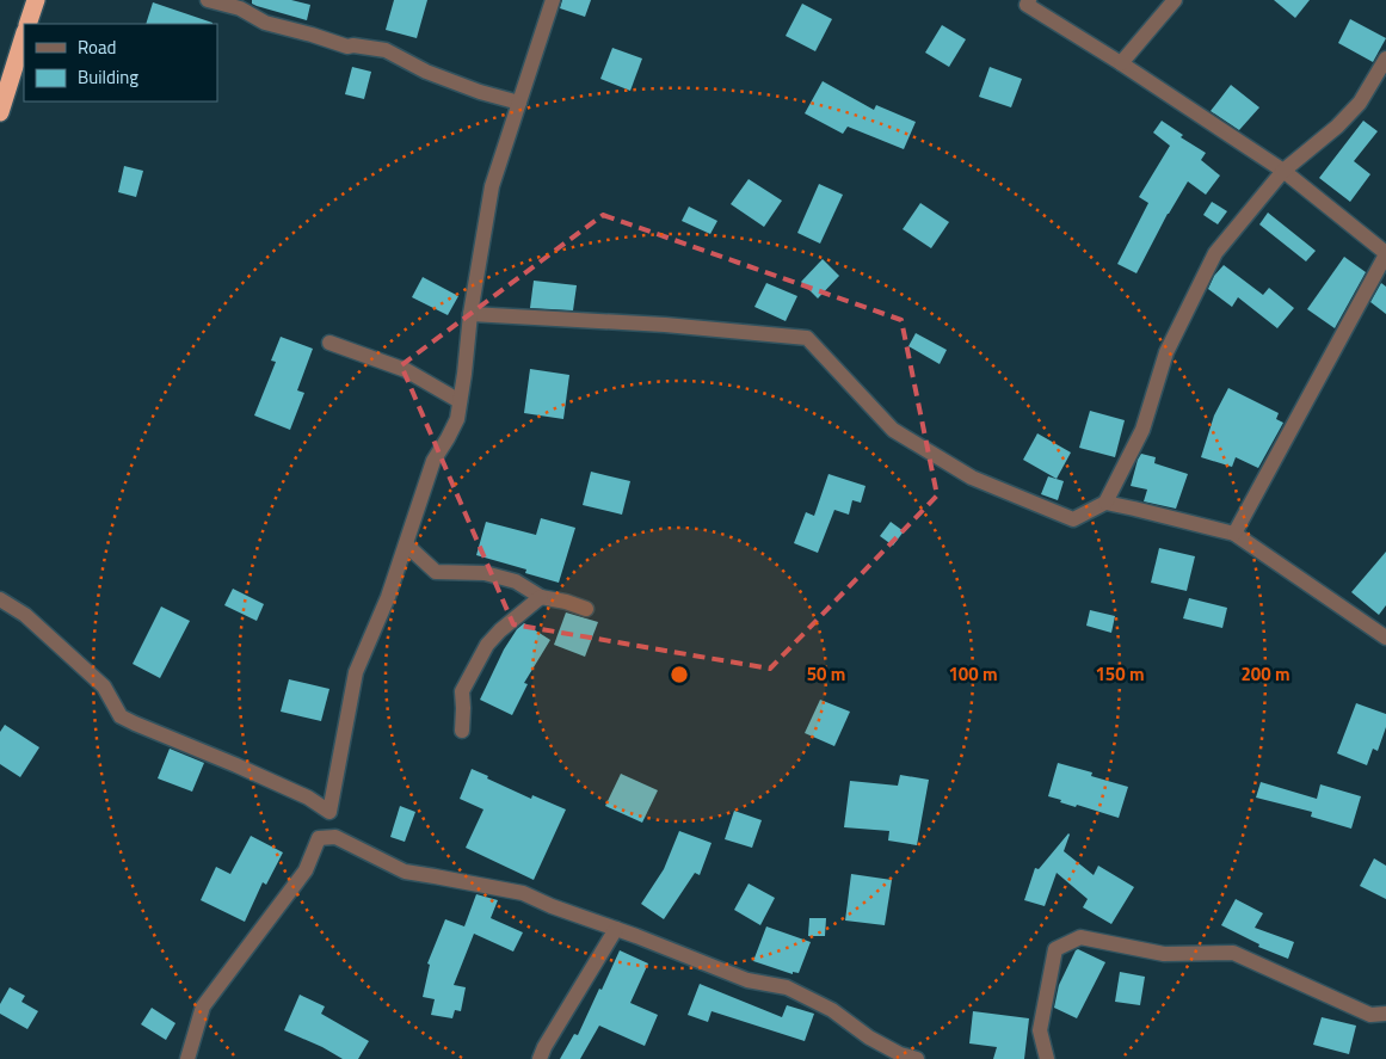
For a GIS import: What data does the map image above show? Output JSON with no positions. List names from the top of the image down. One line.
{"legend":["Road","Building"],"rings":["50 m","100 m","150 m","200 m"]}
